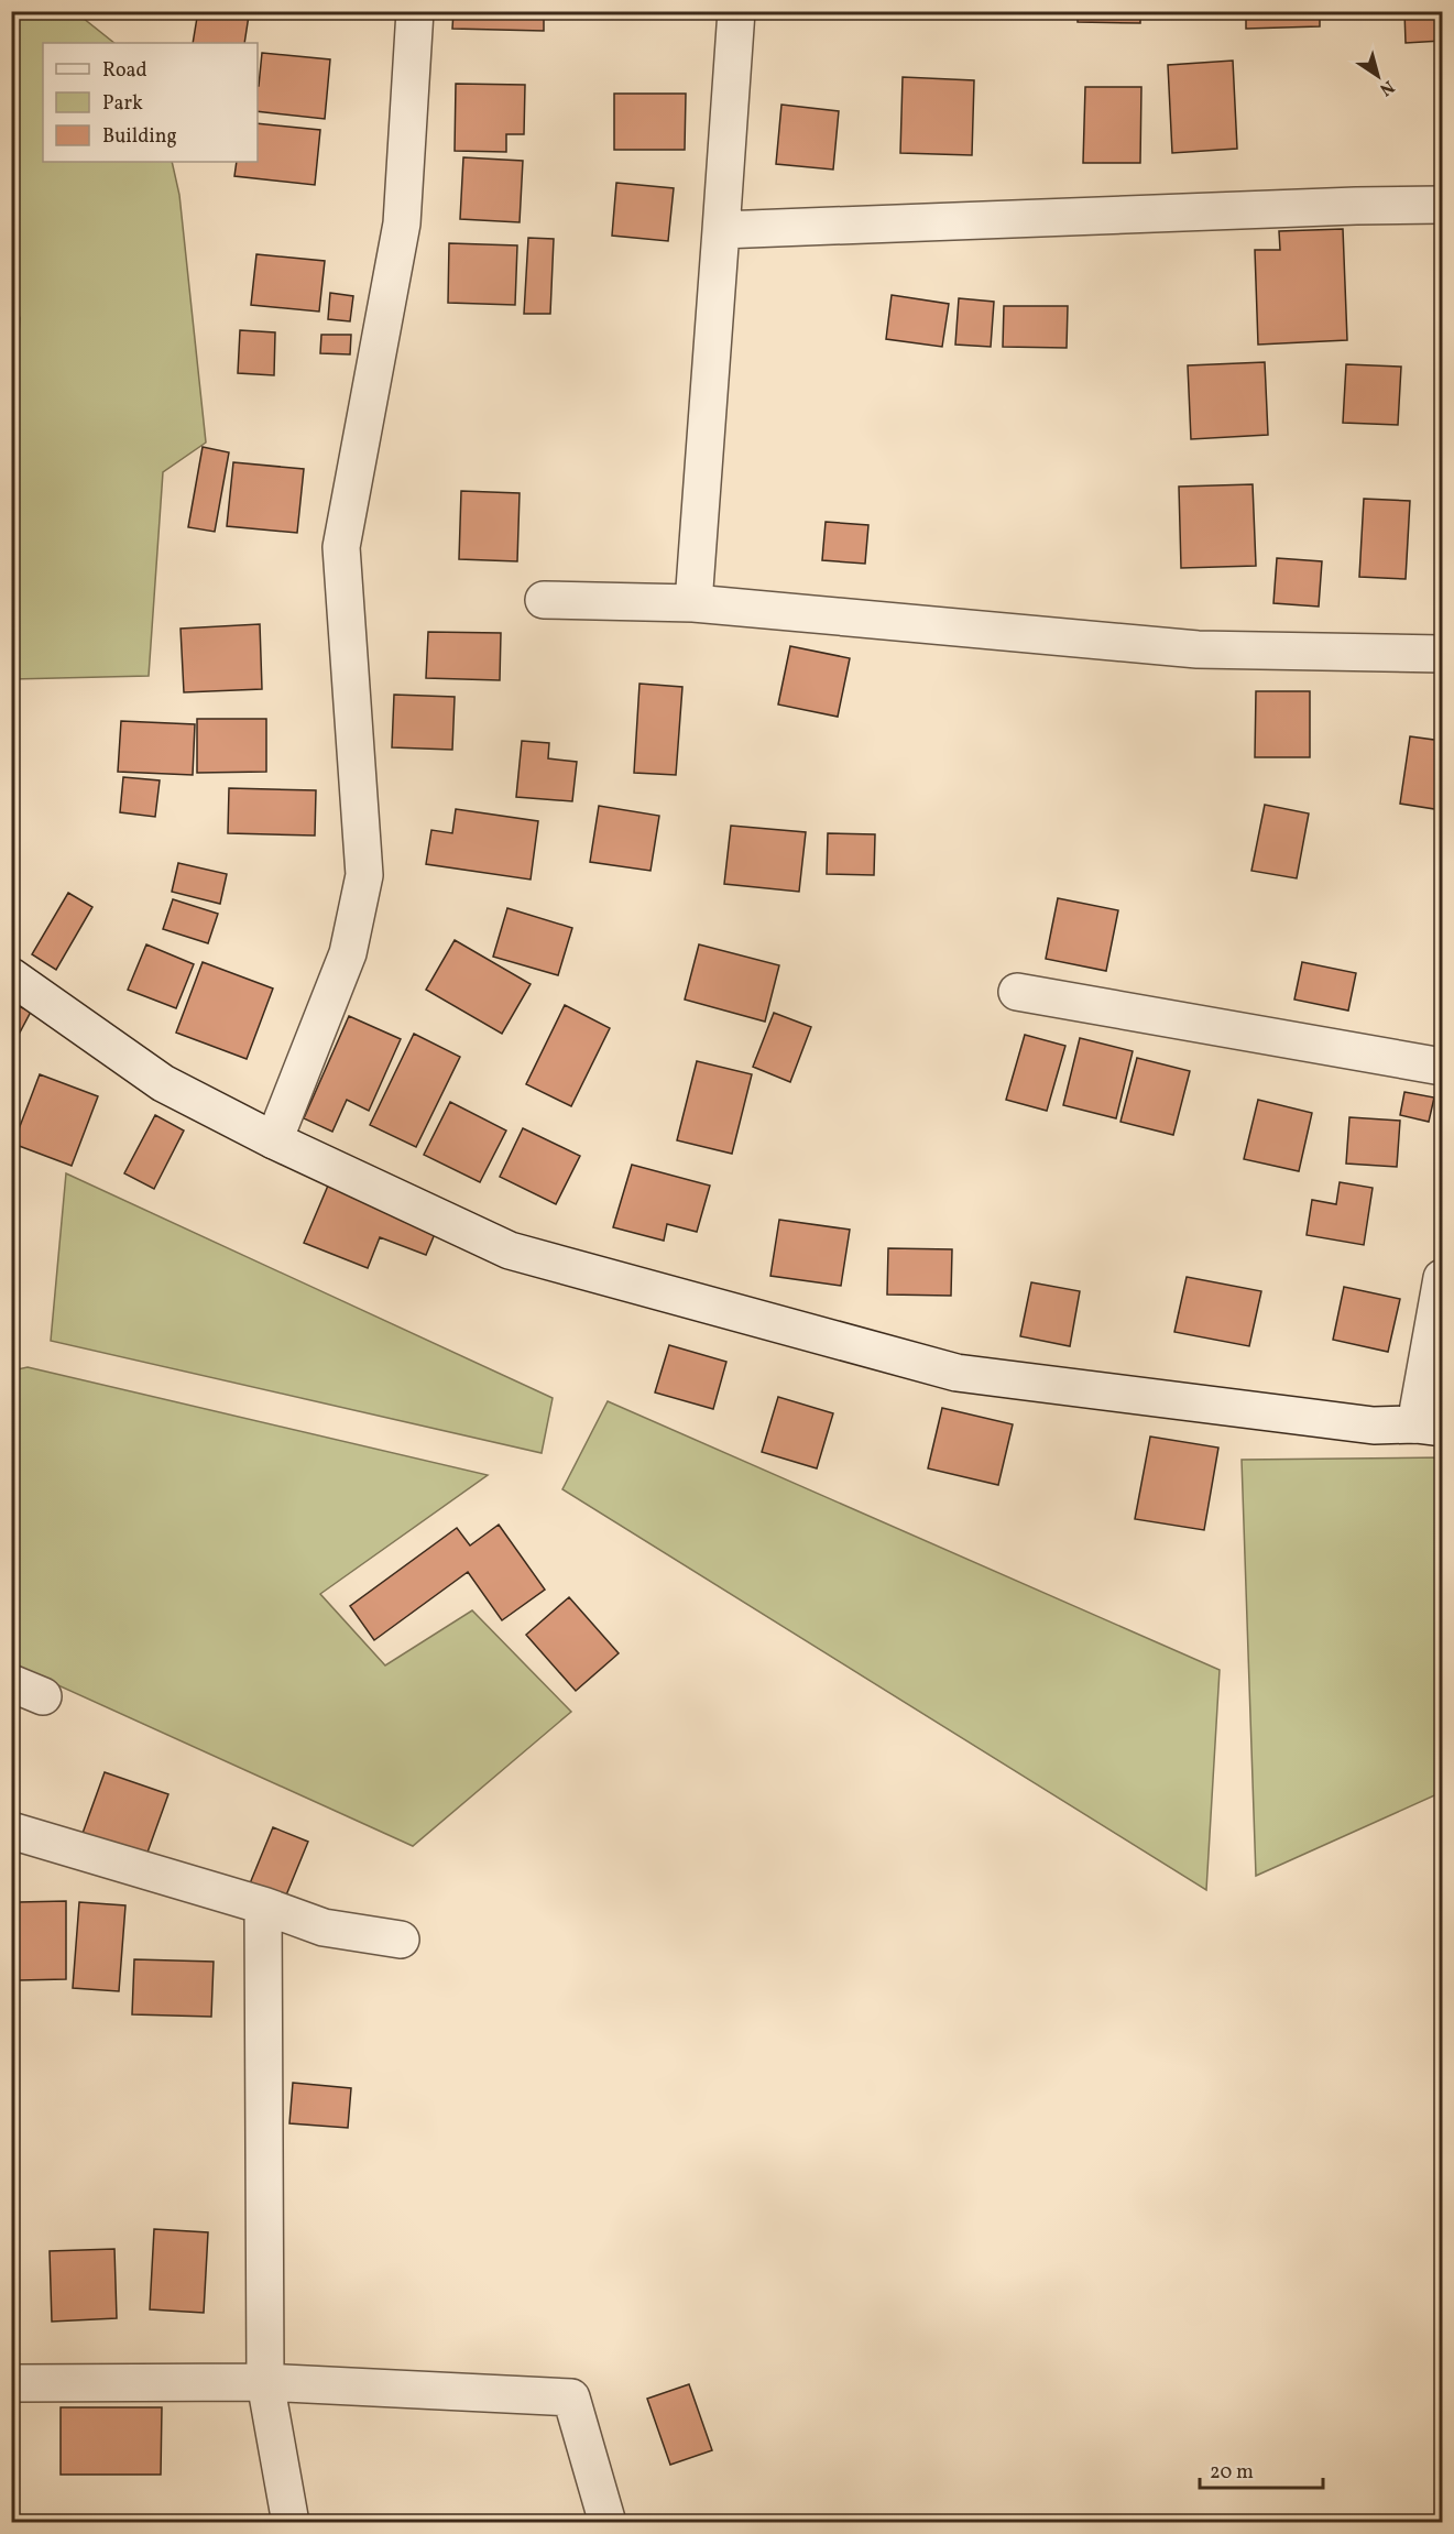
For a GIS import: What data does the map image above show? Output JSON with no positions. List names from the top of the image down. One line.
{"legend":["Road","Park","Building"],"scale_bar":"20 m","north":"bottom right"}
